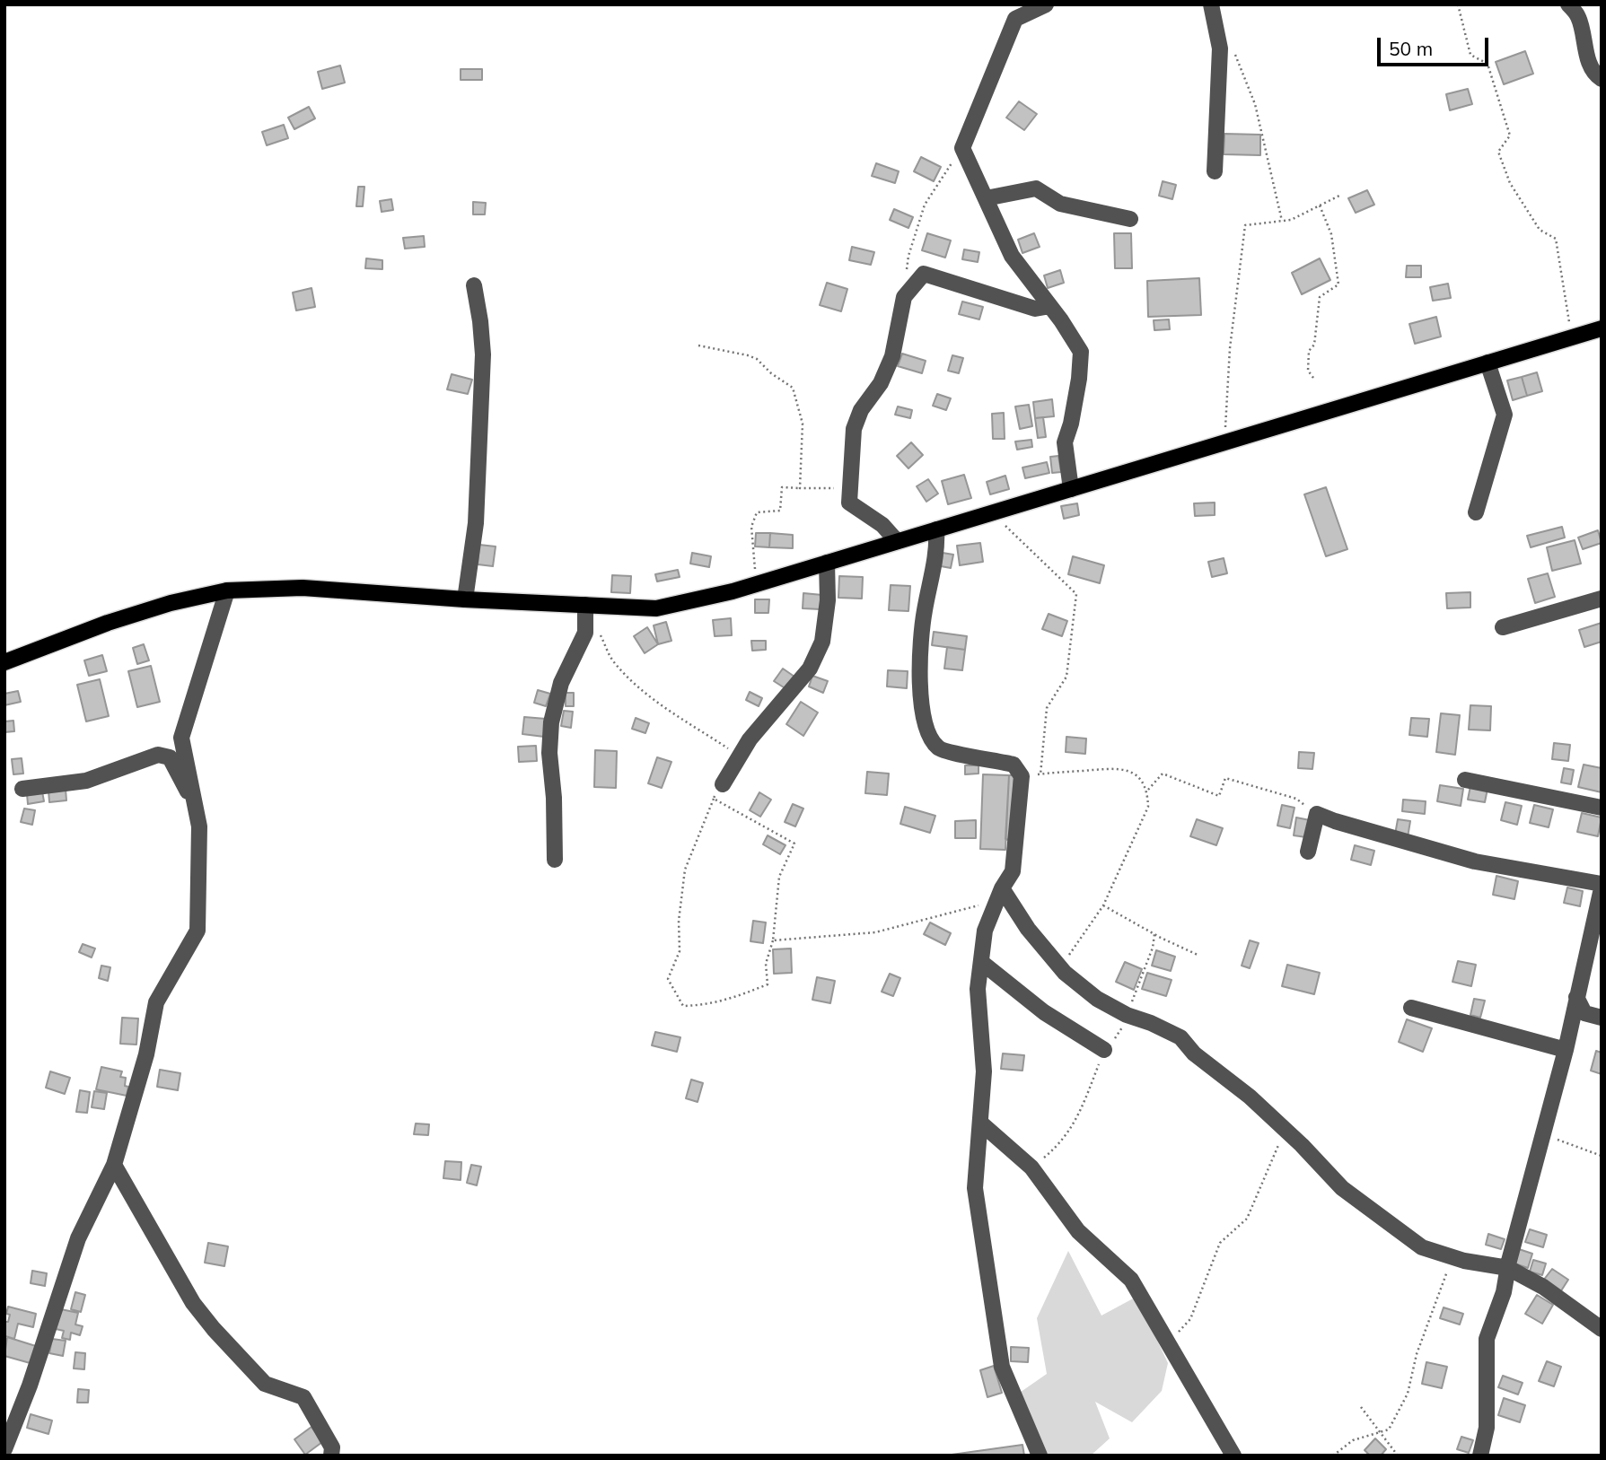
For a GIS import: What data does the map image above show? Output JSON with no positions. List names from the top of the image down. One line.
{"scale_bar":"50 m"}
